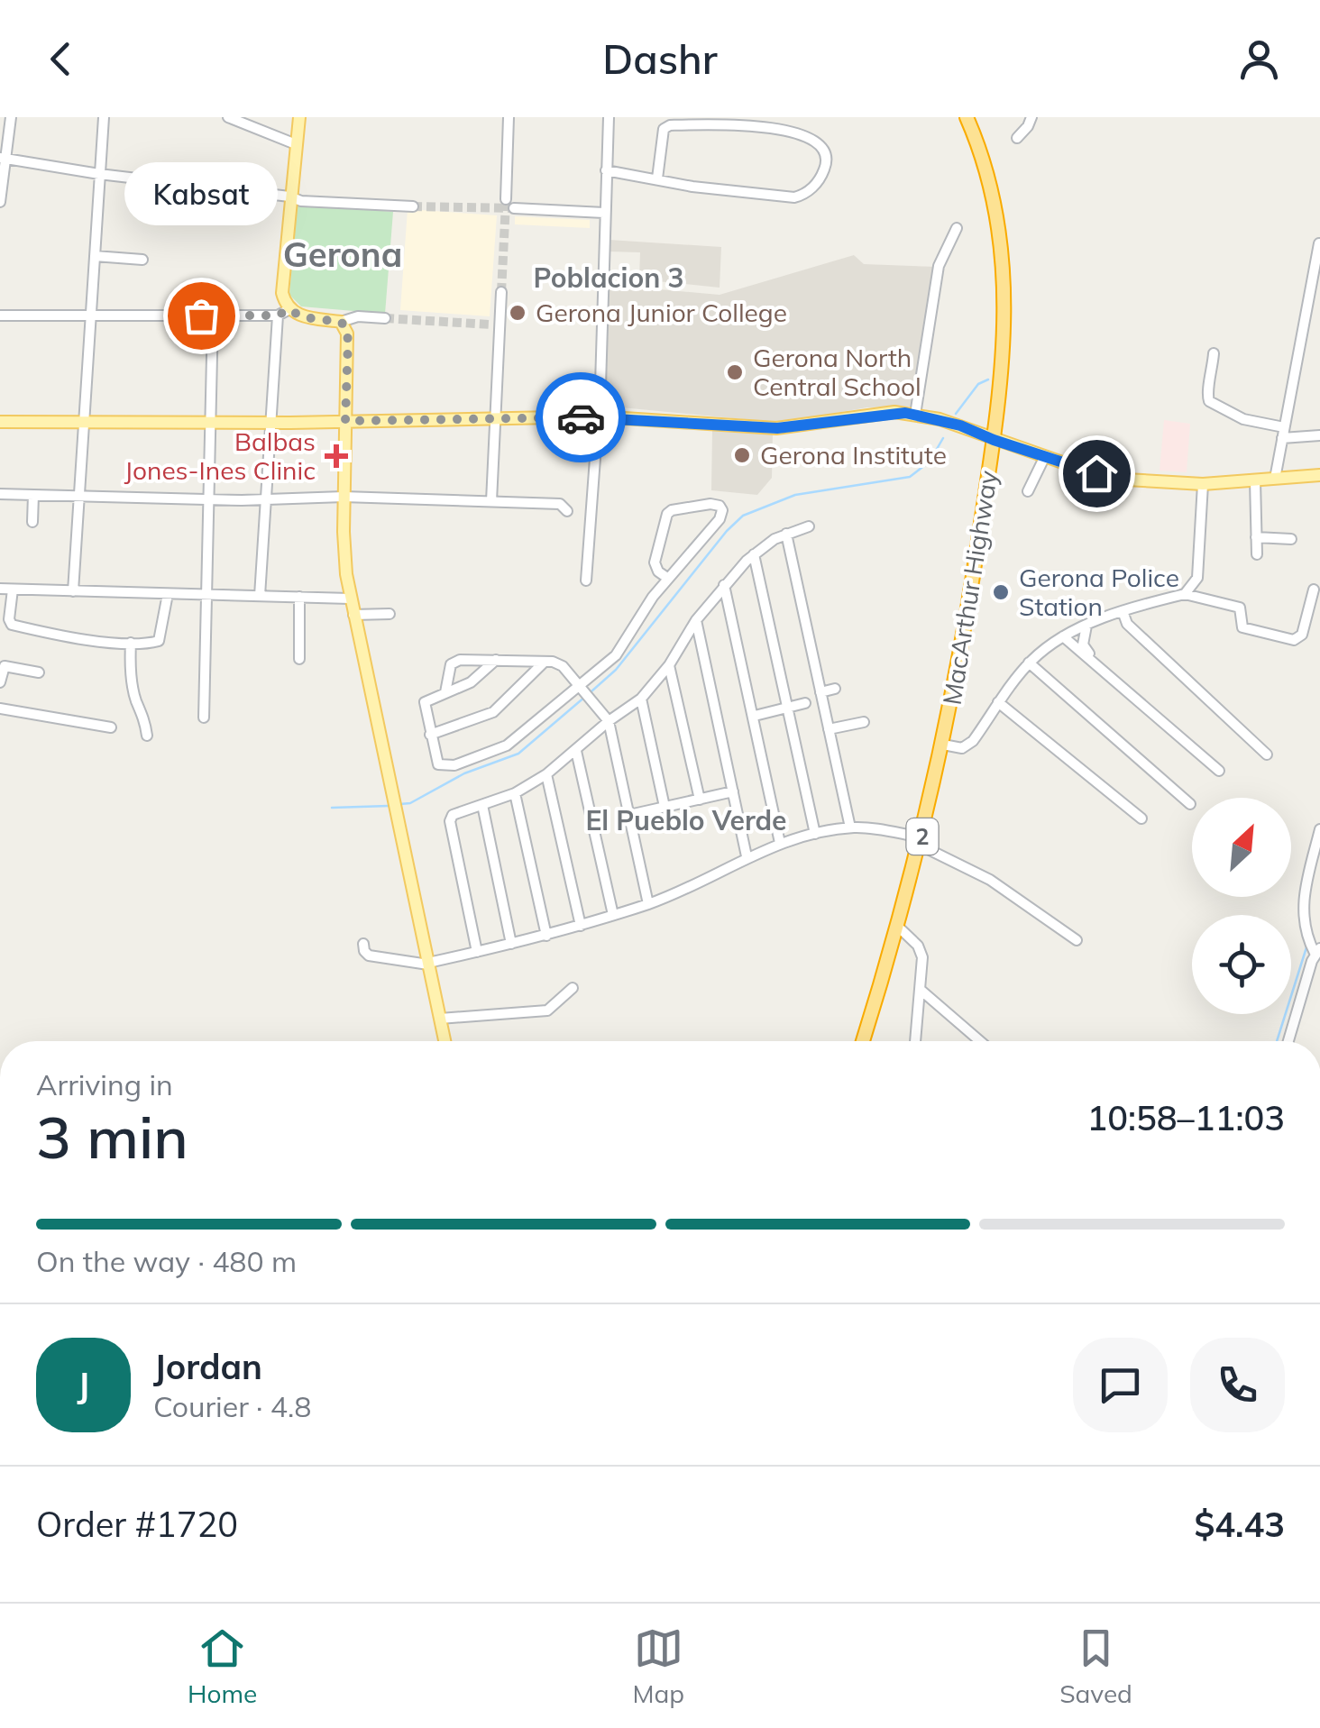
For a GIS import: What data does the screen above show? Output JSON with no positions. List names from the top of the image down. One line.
{"streets":{"highway":["MacArthur Highway","2"]},"districts":["Gerona","Poblacion 3","El Pueblo Verde"],"places":{"other":["Gerona Junior College","Kabsat","Gerona North Central School","Gerona Institute","Gerona Police Station"],"health":["Balbas Jones-Ines Clinic"]},"north":"top right","page":{"header":"Dashr","bubble":"Kabsat","heading":["3 min","Arriving in","10:58–11:03"],"panel":["Jordan","Courier · 4.8","Order #1720","$4.43"],"bar":"On the way · 480 m","round":"J","tabs":["Home","Map","Saved"]}}
